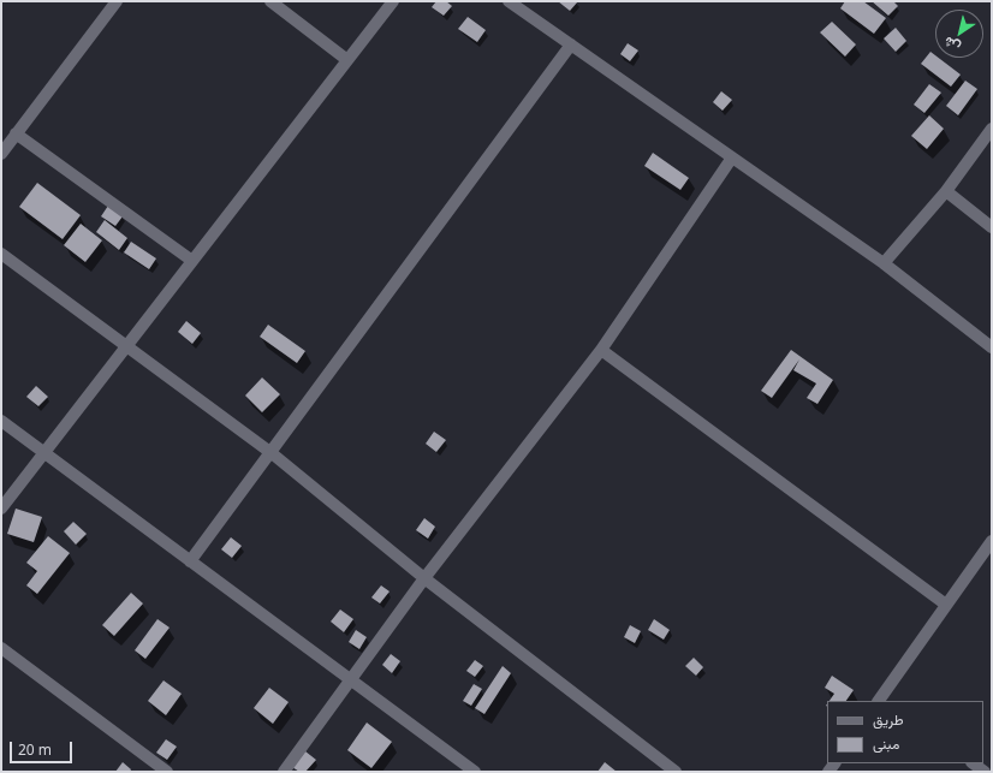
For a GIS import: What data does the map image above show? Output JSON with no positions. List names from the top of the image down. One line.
{"legend":["طريق","مبنى"],"scale_bar":"20 m","north":"bottom left"}
